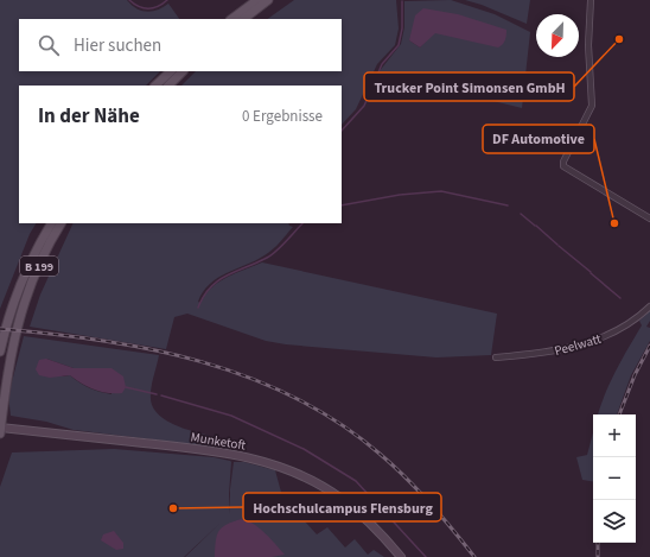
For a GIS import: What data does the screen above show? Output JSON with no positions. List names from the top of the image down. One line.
{"streets":{"main road":["B 199"],"street":["Peelwatt","Munketoft"]},"crossings":[["B 199","Munketoft"]],"places":["Trucker Point Simonsen GmbH","DF Automotive","Hochschulcampus Flensburg"],"north":"bottom left","page":{"search":"Hier suchen","heading":["In der Nähe","0 Ergebnisse"],"map_buttons":["+","−"]}}
